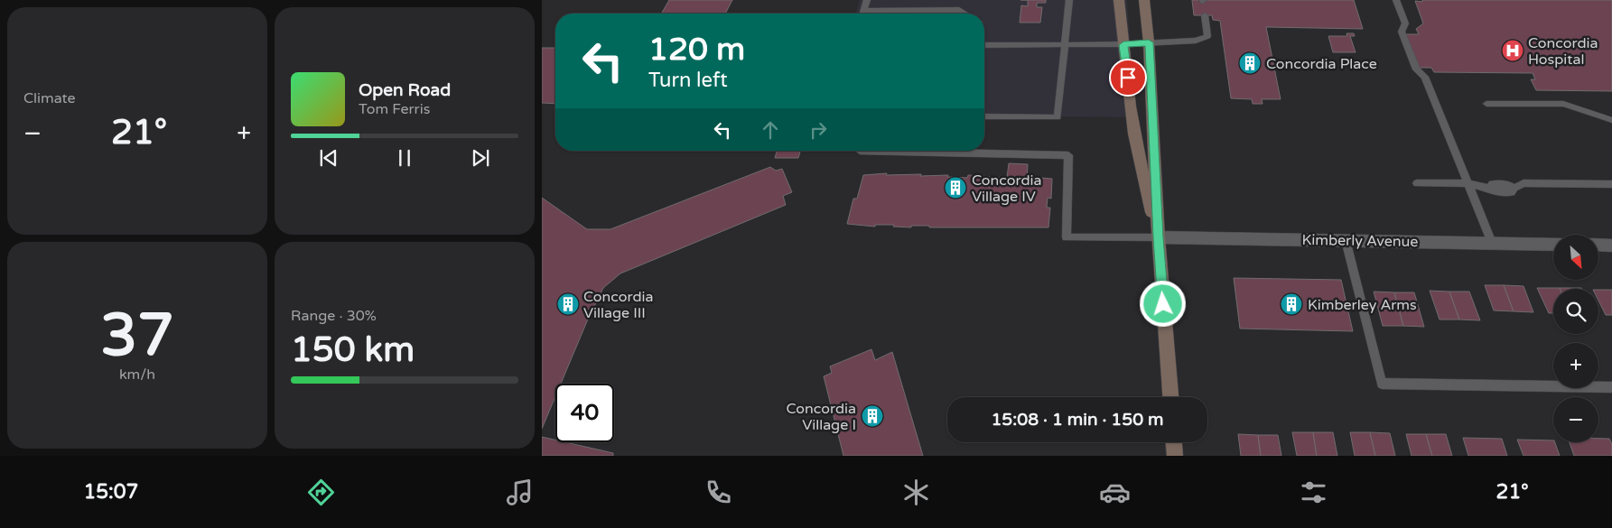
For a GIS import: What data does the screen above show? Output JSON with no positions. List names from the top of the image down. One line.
{"streets":{"street":["Kimberly Avenue"]},"places":{"hospital":["Concordia Hospital"],"building":["Concordia Place","Concordia Village IV","Concordia Village III","Kimberley Arms","Concordia Village I"]},"north":"bottom right","page":{"tile":["Climate",["37","km/h"],["Range · 30%","150 km"]],"turn":["120 m","Turn left"],"song":["Open Road","Tom Ferris"],"heat":["−","21°","+"],"map_buttons":["+","−"],"limit":"40","trip":"15:08 · 1 min · 150 m","tabs":["15:07","21°"]}}
